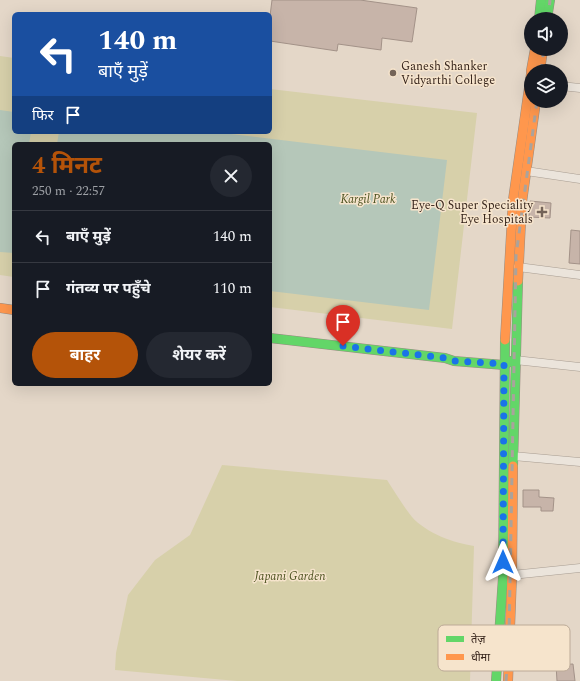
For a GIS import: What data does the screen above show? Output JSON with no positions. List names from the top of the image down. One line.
{"parks":["Kargil Park","Japani Garden"],"places":{"other":["Ganesh Shanker Vidyarthi College"],"health":["Eye-Q Super Speciality Eye Hospitals"]},"legend":["तेज़","धीमा"],"page":{"turn":["140 m","बाएँ मुड़ें"],"then":"फिर","heading":["4 मिनट","250 m · 22:57"],"list":[{"name":"बाएँ मुड़ें","value":"140 m"},{"name":"गंतव्य पर पहुँचे","value":"110 m"}],"buttons":["बाहर","शेयर करें"]}}
